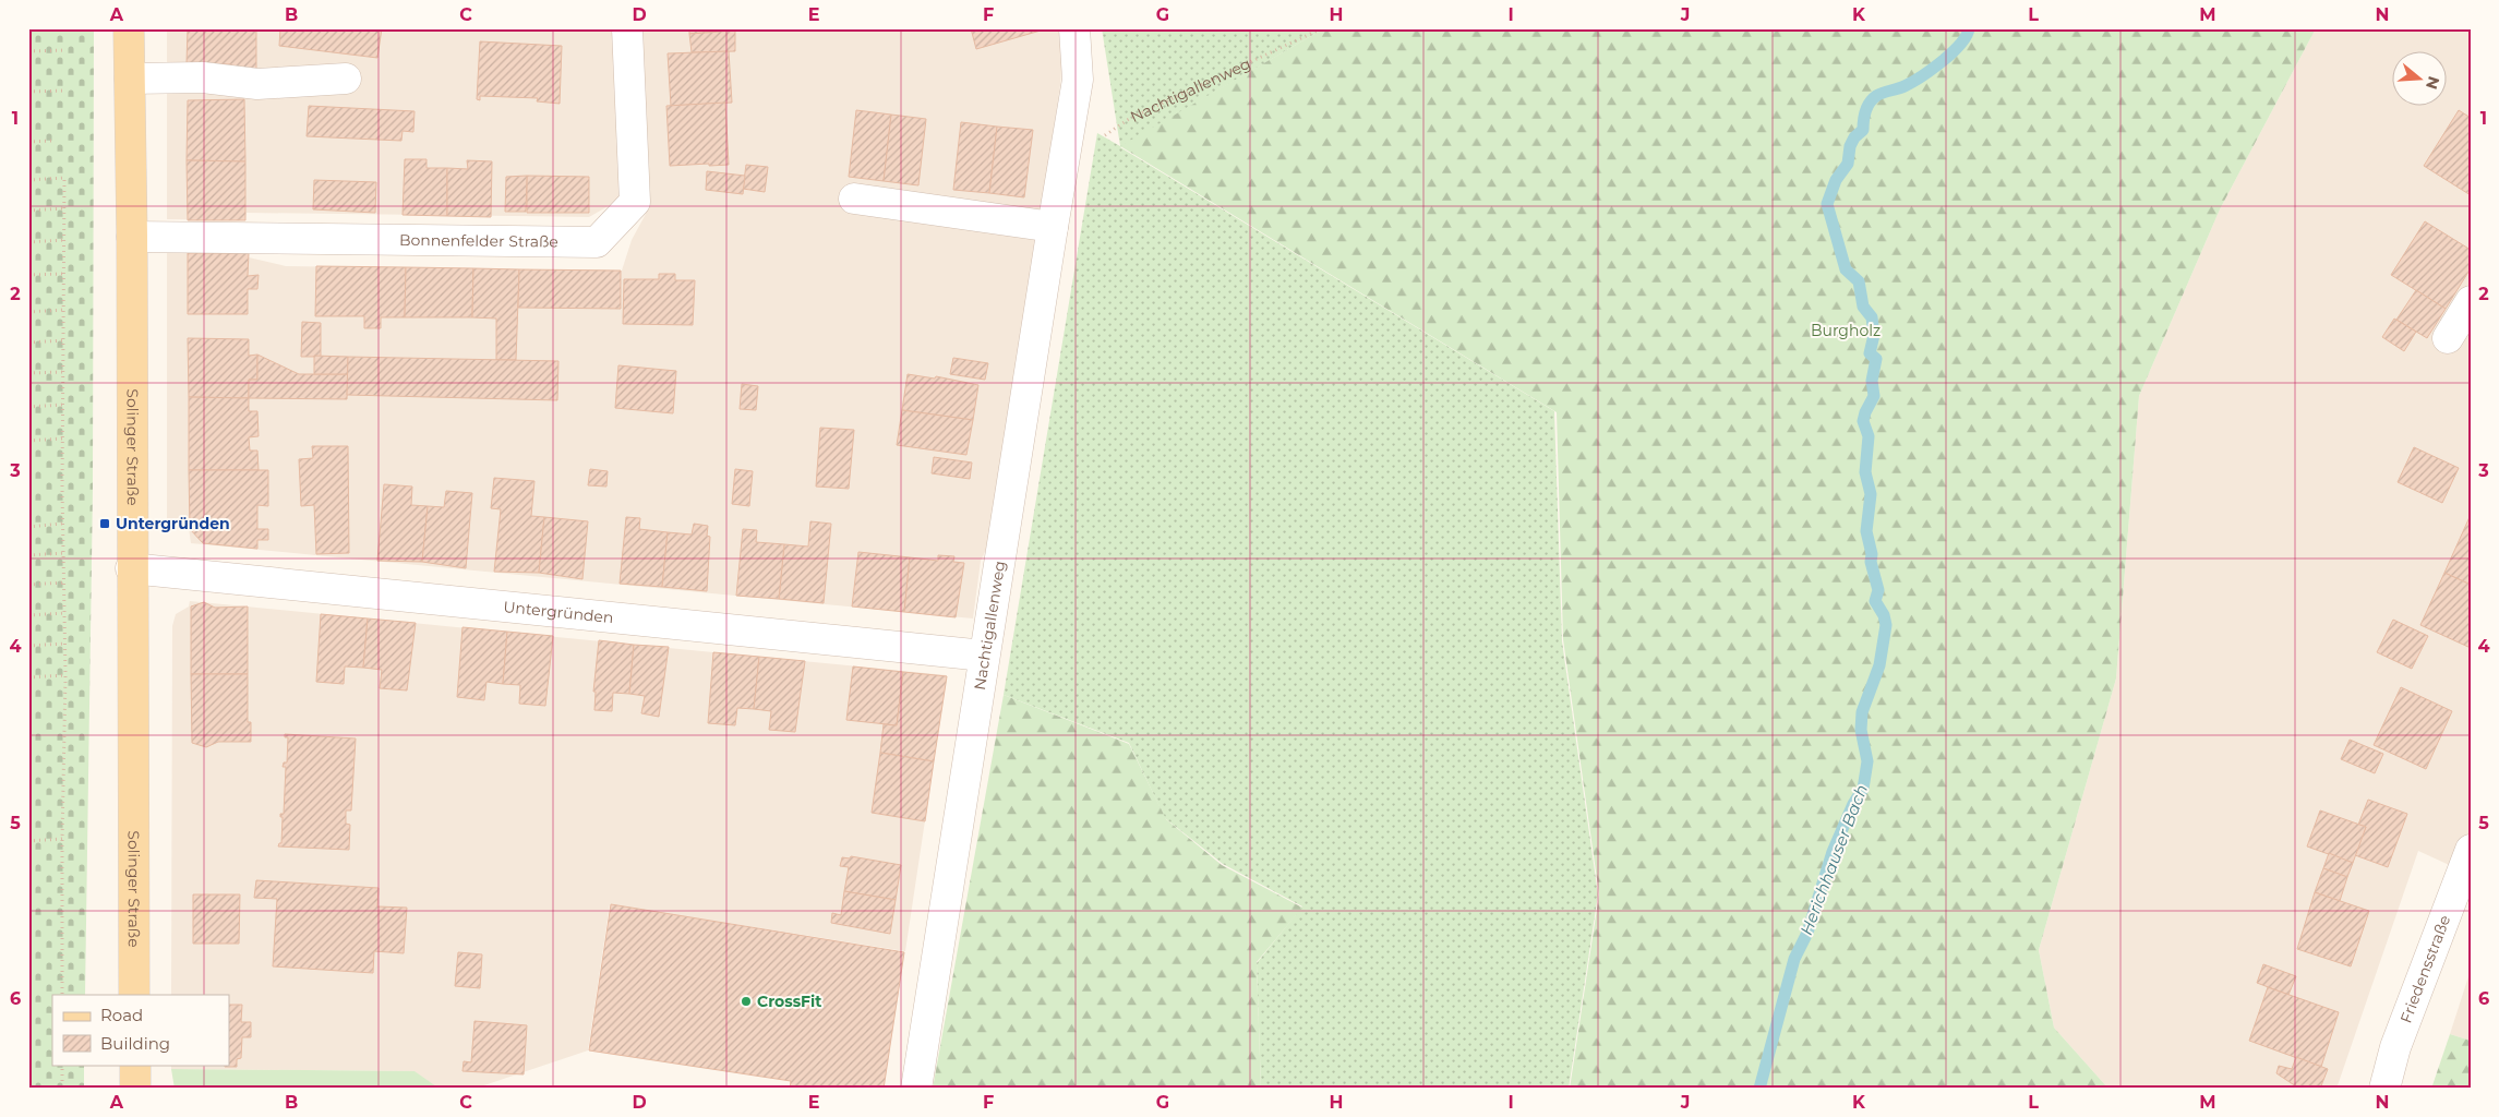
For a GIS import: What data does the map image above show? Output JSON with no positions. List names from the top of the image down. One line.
{"streets":{"main road":["Solinger Straße"],"street":["Nachtigallenweg","Bonnenfelder Straße","Untergründen","Friedensstraße"]},"crossings":[["Nachtigallenweg","Untergründen"],["Bonnenfelder Straße","Solinger Straße"],["Solinger Straße","Untergründen"]],"water":["Herichhauser Bach"],"parks":["Burgholz"],"places":{"transit":["Untergründen"],"other":["CrossFit"]},"legend":["Road","Building"],"north":"right","grid":{"columns":["A","B","C","D","E","F","G","H","I","J","K","L","M","N"],"rows":["1","2","3","4","5","6"]}}
